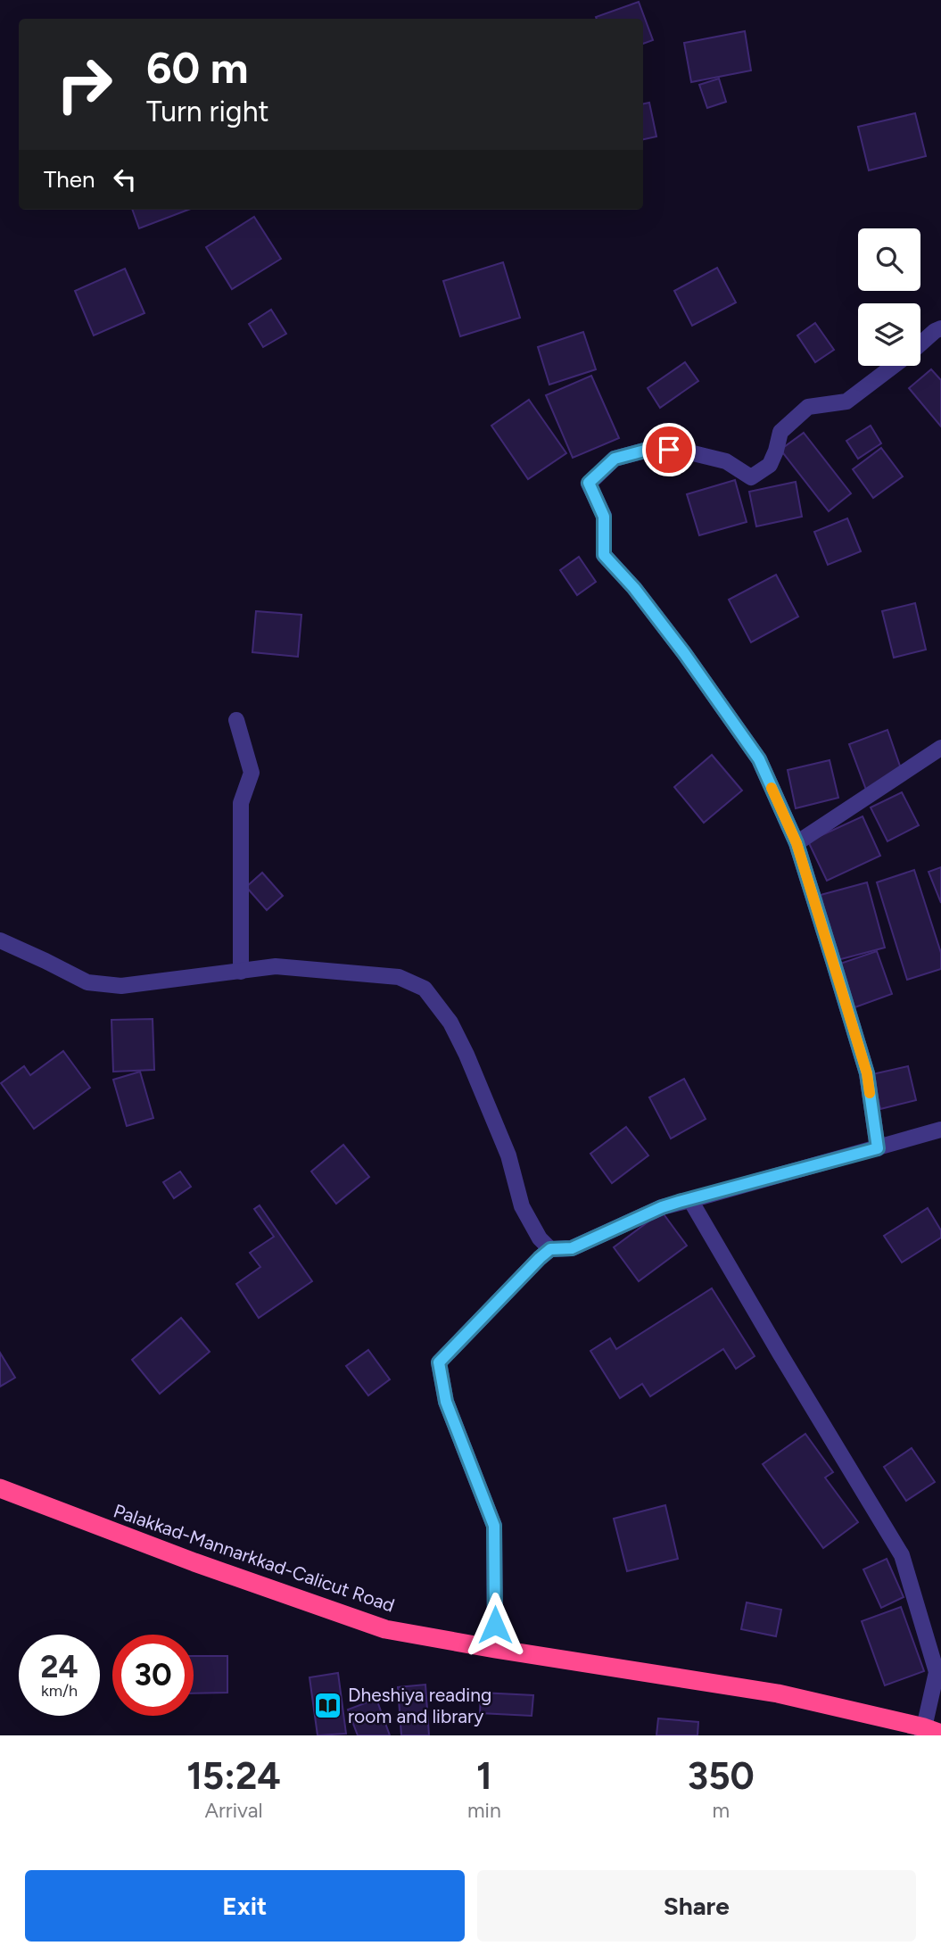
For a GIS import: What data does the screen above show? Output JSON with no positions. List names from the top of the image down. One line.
{"streets":{"highway":["Palakkad-Mannarkkad-Calicut Road"]},"places":{"library":["Dheshiya reading room and library"]},"page":{"turn":["60 m","Turn right"],"then":"Then","speed":"24 km/h","limit":"30","eta":["15:24","Arrival","1","min","350","m"],"buttons":["Exit","Share"]}}
